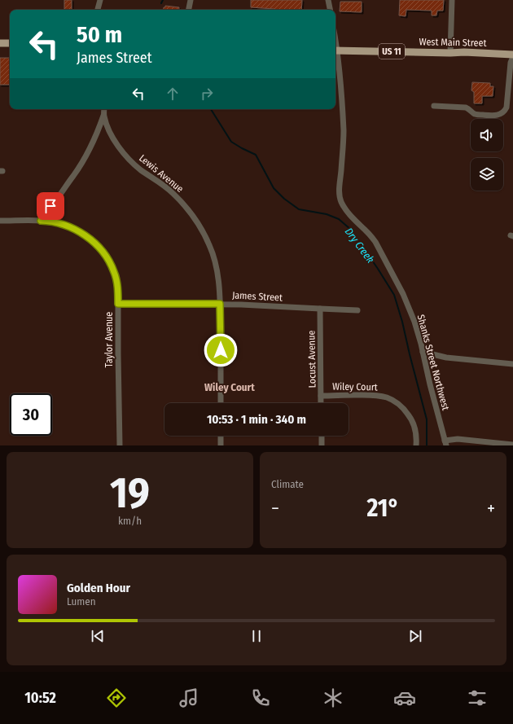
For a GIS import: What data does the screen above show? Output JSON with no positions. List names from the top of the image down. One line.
{"streets":{"main road":["West Main Street","US 11"],"street":["Lewis Avenue","James Street","Taylor Avenue","Locust Avenue","Shanks Street Northwest","Wiley Court"]},"crossings":[["West Main Street","Shanks Street Northwest"],["Lewis Avenue","James Street"],["James Street","Taylor Avenue"],["James Street","Locust Avenue"],["Locust Avenue","Wiley Court"]],"districts":["Wiley Court"],"water":["Dry Creek"],"page":{"turn":["50 m","James Street"],"limit":"30","trip":"10:53 · 1 min · 340 m","tile":[["19","km/h"],"Climate"],"heat":["−","21°","+"],"song":["Golden Hour","Lumen"],"tabs":"10:52"}}
